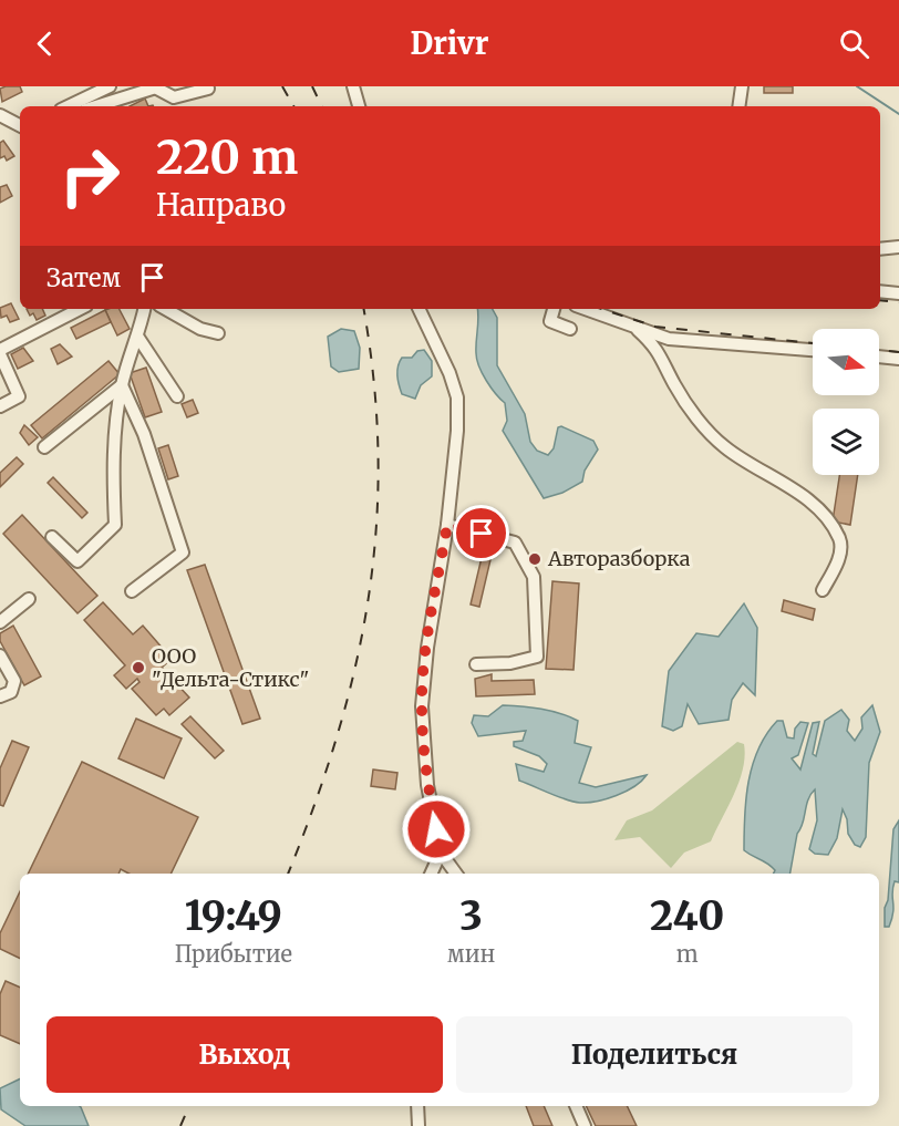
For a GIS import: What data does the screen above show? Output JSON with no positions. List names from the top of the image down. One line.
{"places":["Авторазборка","ООО \"Дельта-Стикс\""],"north":"right","page":{"header":"Drivr","turn":["220 m","Направо"],"then":"Затем","eta":["19:49","Прибытие","3","мин","240","m"],"buttons":["Выход","Поделиться"]}}
